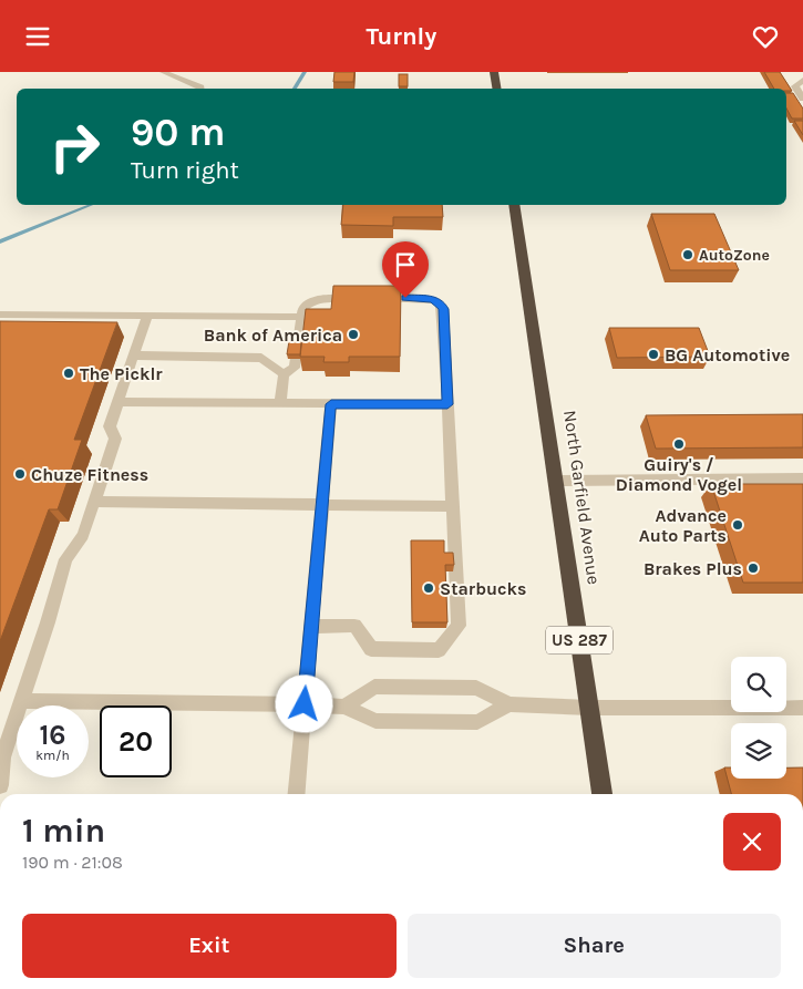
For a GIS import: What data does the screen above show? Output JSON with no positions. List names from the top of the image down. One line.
{"streets":{"highway":["North Garfield Avenue","US 287"]},"places":["AutoZone","Bank of America","BG Automotive","The Picklr","Guiry's / Diamond Vogel","Chuze Fitness","Advance Auto Parts","Brakes Plus","Starbucks"],"page":{"header":"Turnly","turn":["90 m","Turn right"],"speed":"16 km/h","limit":"20","heading":["1 min","190 m · 21:08"],"buttons":["Exit","Share"]}}
